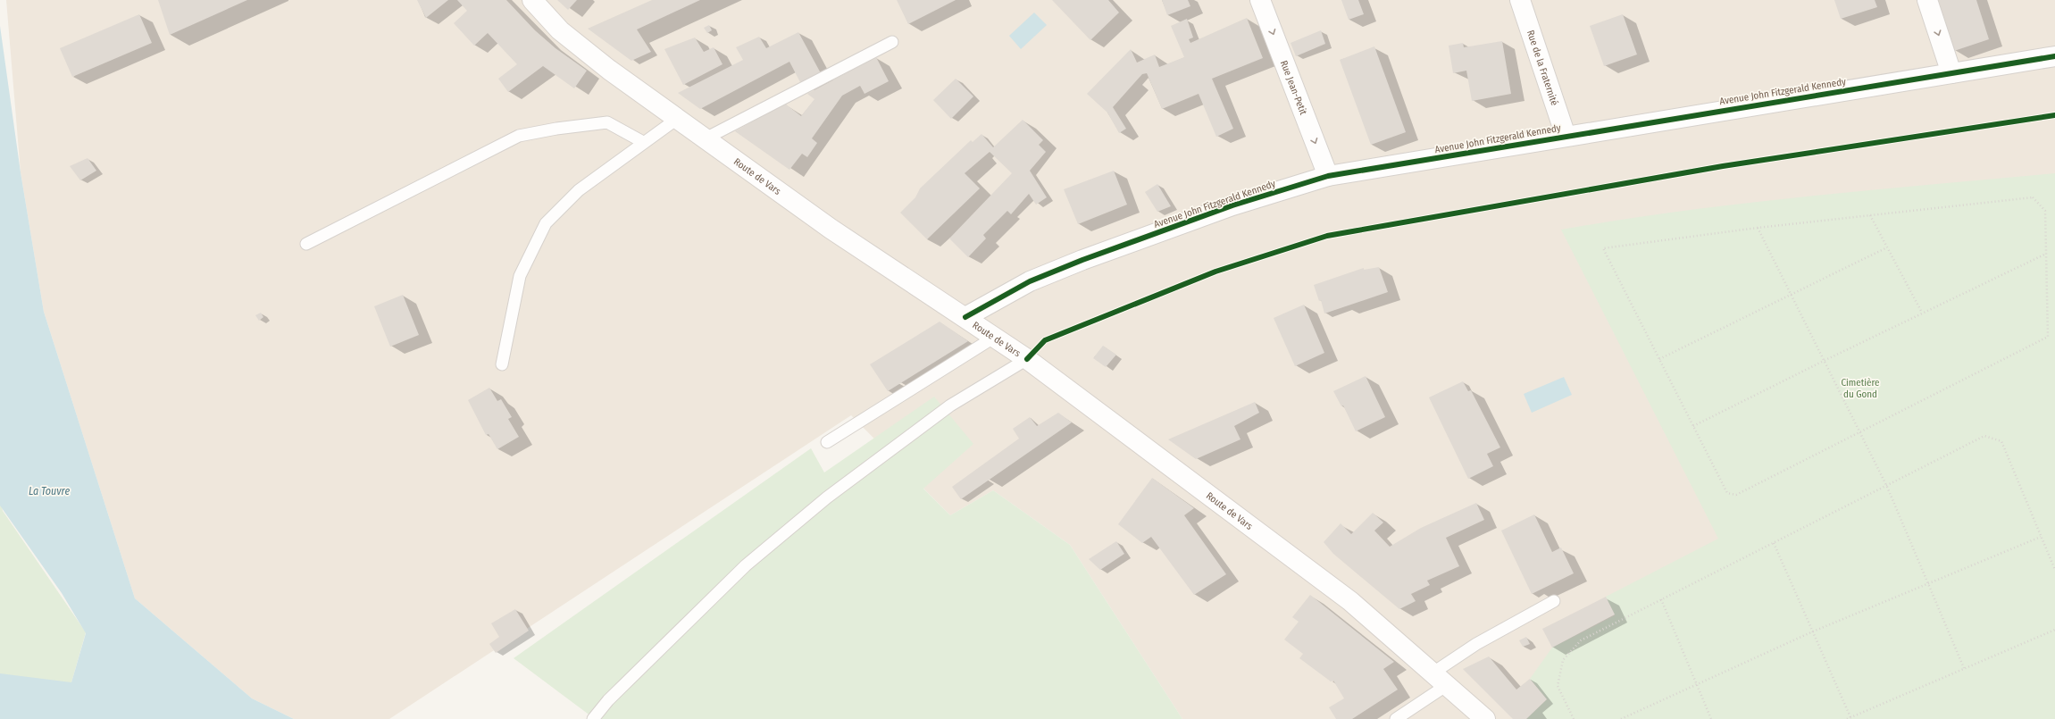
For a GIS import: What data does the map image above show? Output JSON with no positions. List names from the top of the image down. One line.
{"streets":{"street":["Rue de la Fraternité","Rue Jean-Petit","Avenue John Fitzgerald Kennedy","Route de Vars"]},"crossings":[["Rue de la Fraternité","Avenue John Fitzgerald Kennedy"],["Rue Jean-Petit","Avenue John Fitzgerald Kennedy"],["Avenue John Fitzgerald Kennedy","Route de Vars"]],"one_way":["Rue Jean-Petit"],"water":["La Touvre"],"parks":["Cimetière du Gond"]}
